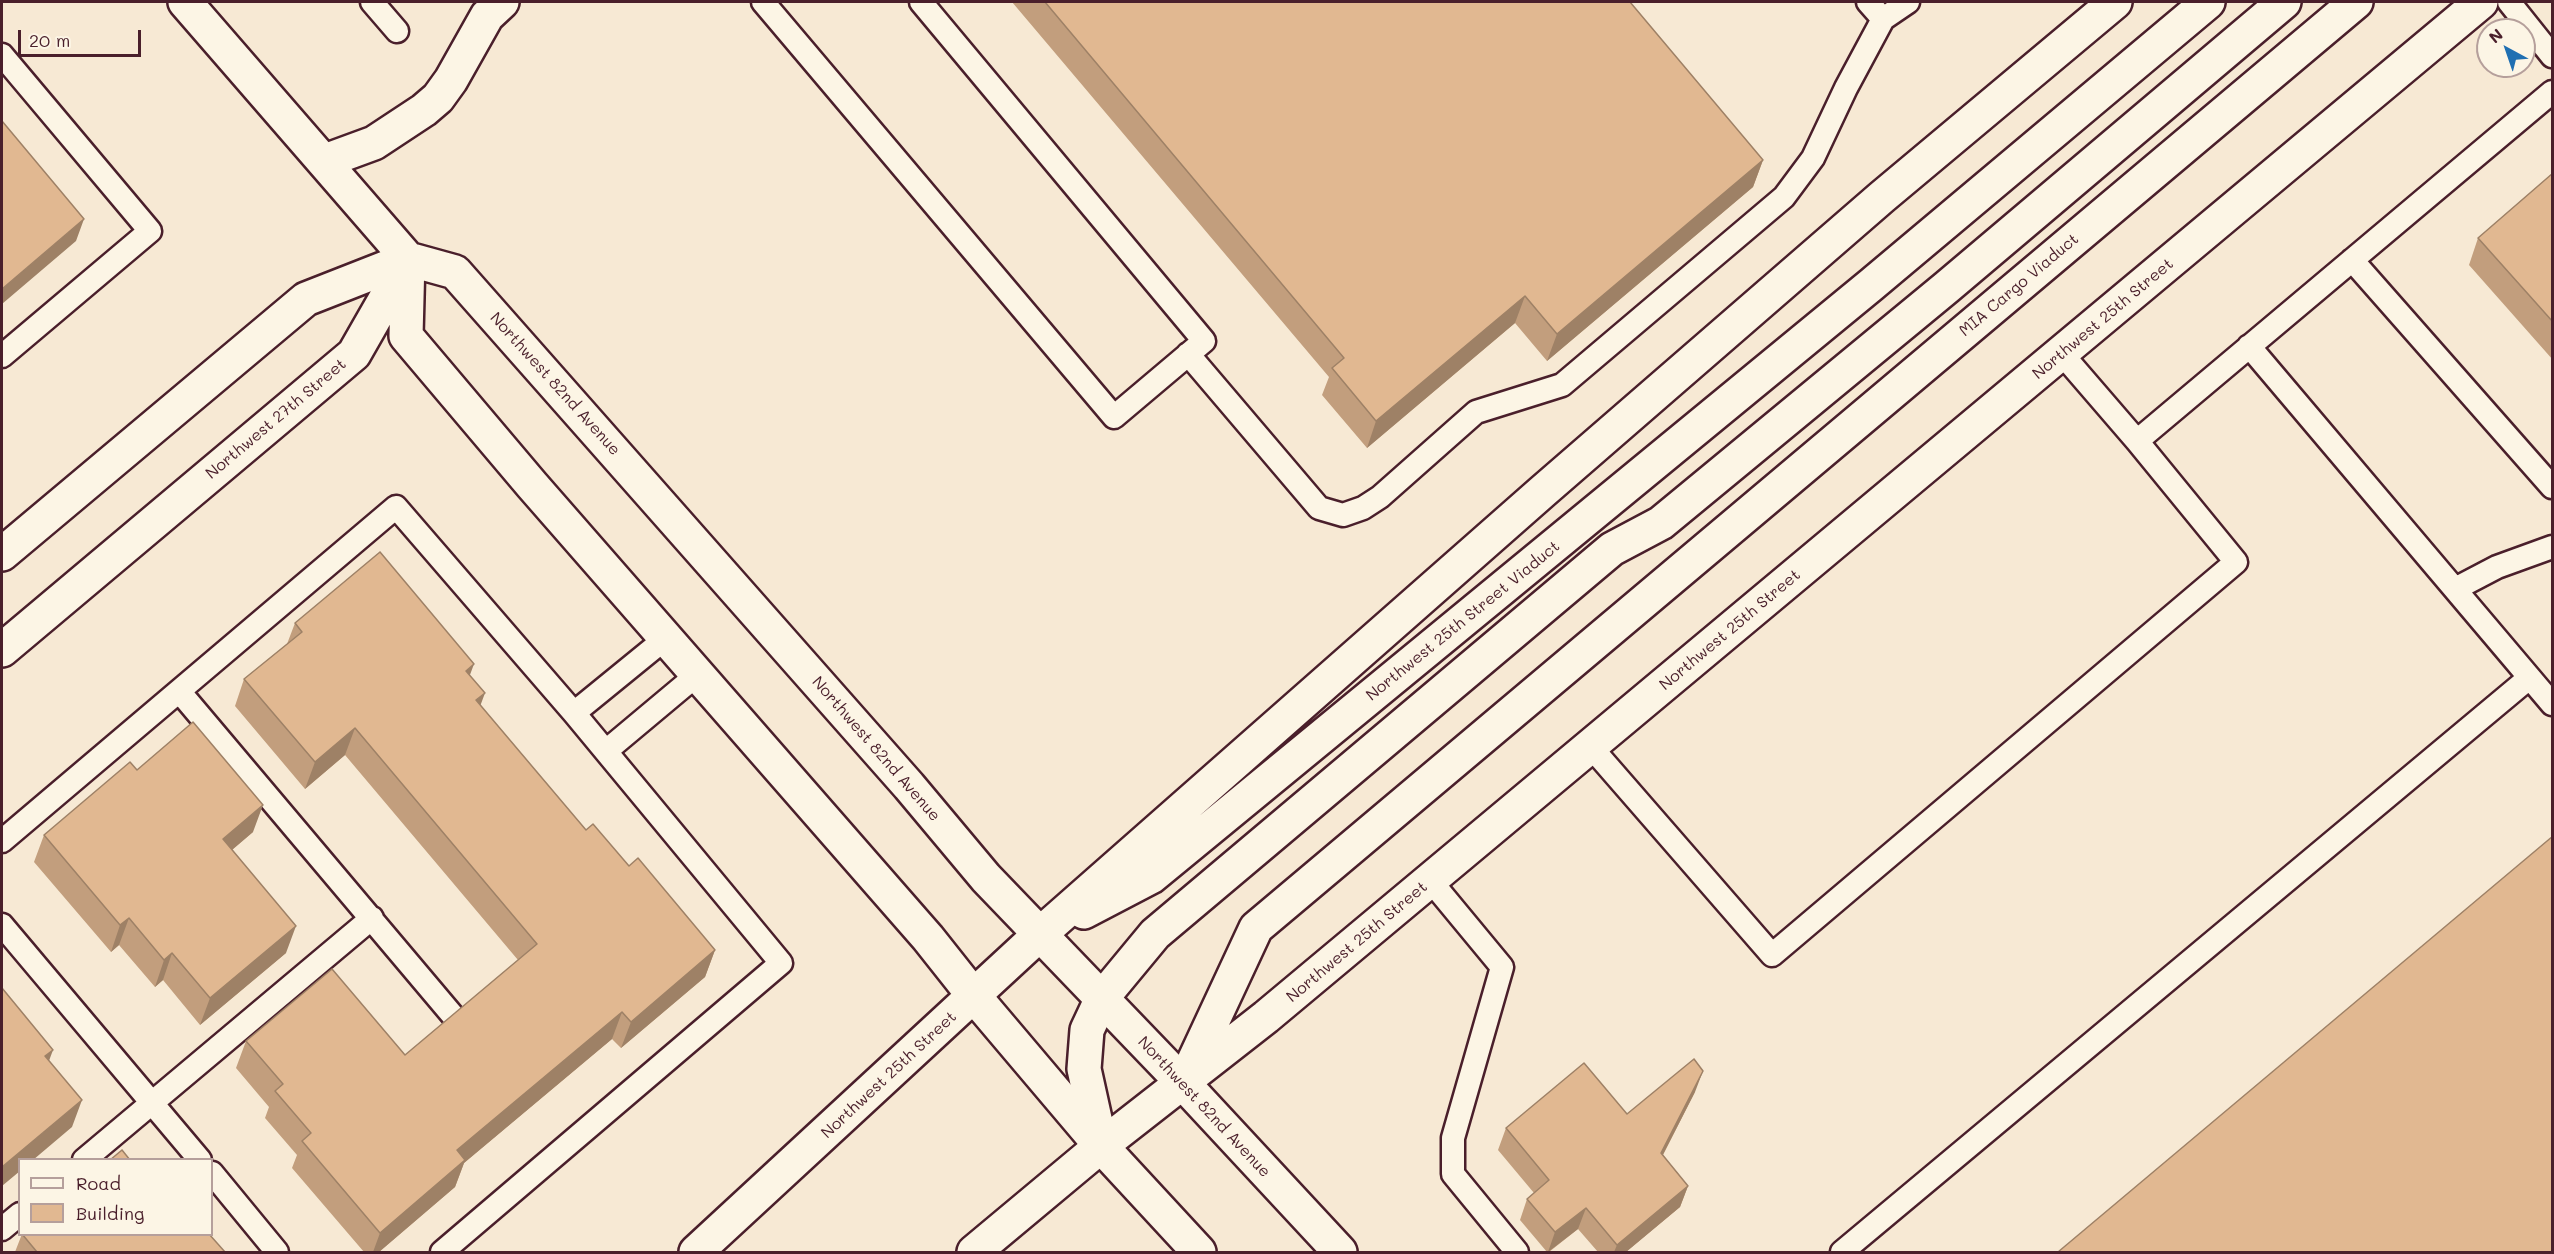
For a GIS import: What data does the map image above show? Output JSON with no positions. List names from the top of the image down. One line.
{"streets":{"main road":["MIA Cargo Viaduct","Northwest 25th Street","Northwest 82nd Avenue","Northwest 27th Street","Northwest 25th Street Viaduct"]},"crossings":[["MIA Cargo Viaduct","Northwest 25th Street"],["MIA Cargo Viaduct","Northwest 82nd Avenue"],["Northwest 25th Street","Northwest 82nd Avenue"],["Northwest 25th Street","Northwest 25th Street Viaduct"],["Northwest 82nd Avenue","Northwest 27th Street"],["Northwest 82nd Avenue","Northwest 25th Street Viaduct"]],"legend":["Road","Building"],"scale_bar":"20 m","north":"top left"}
